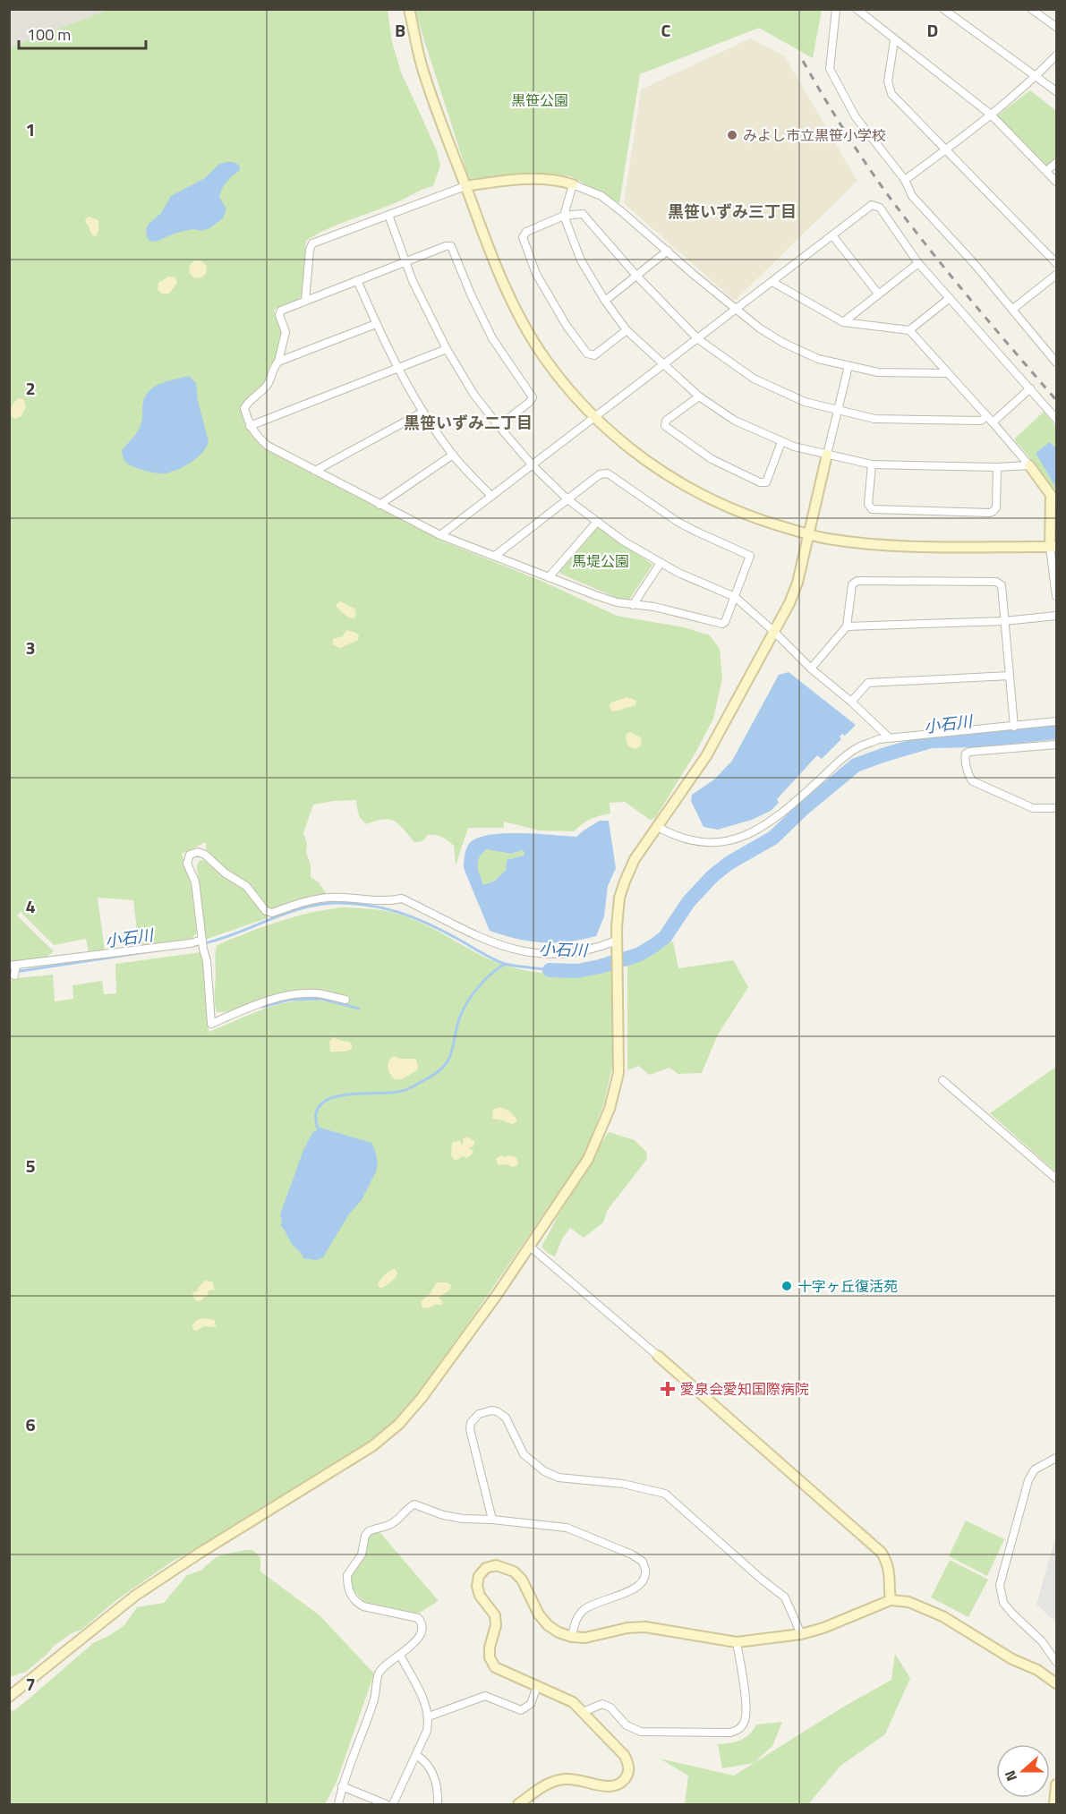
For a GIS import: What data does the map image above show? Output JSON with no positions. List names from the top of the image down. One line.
{"districts":["黒笹いずみ三丁目","黒笹いずみ二丁目"],"water":["小石川"],"parks":["黒笹公園","馬堤公園"],"places":{"other":["みよし市立黒笹小学校","十字ヶ丘復活苑"],"health":["愛泉会愛知国際病院"]},"scale_bar":"100 m","north":"left","grid":{"columns":["B","C","D"],"rows":["1","2","3","4","5","6","7"]}}
